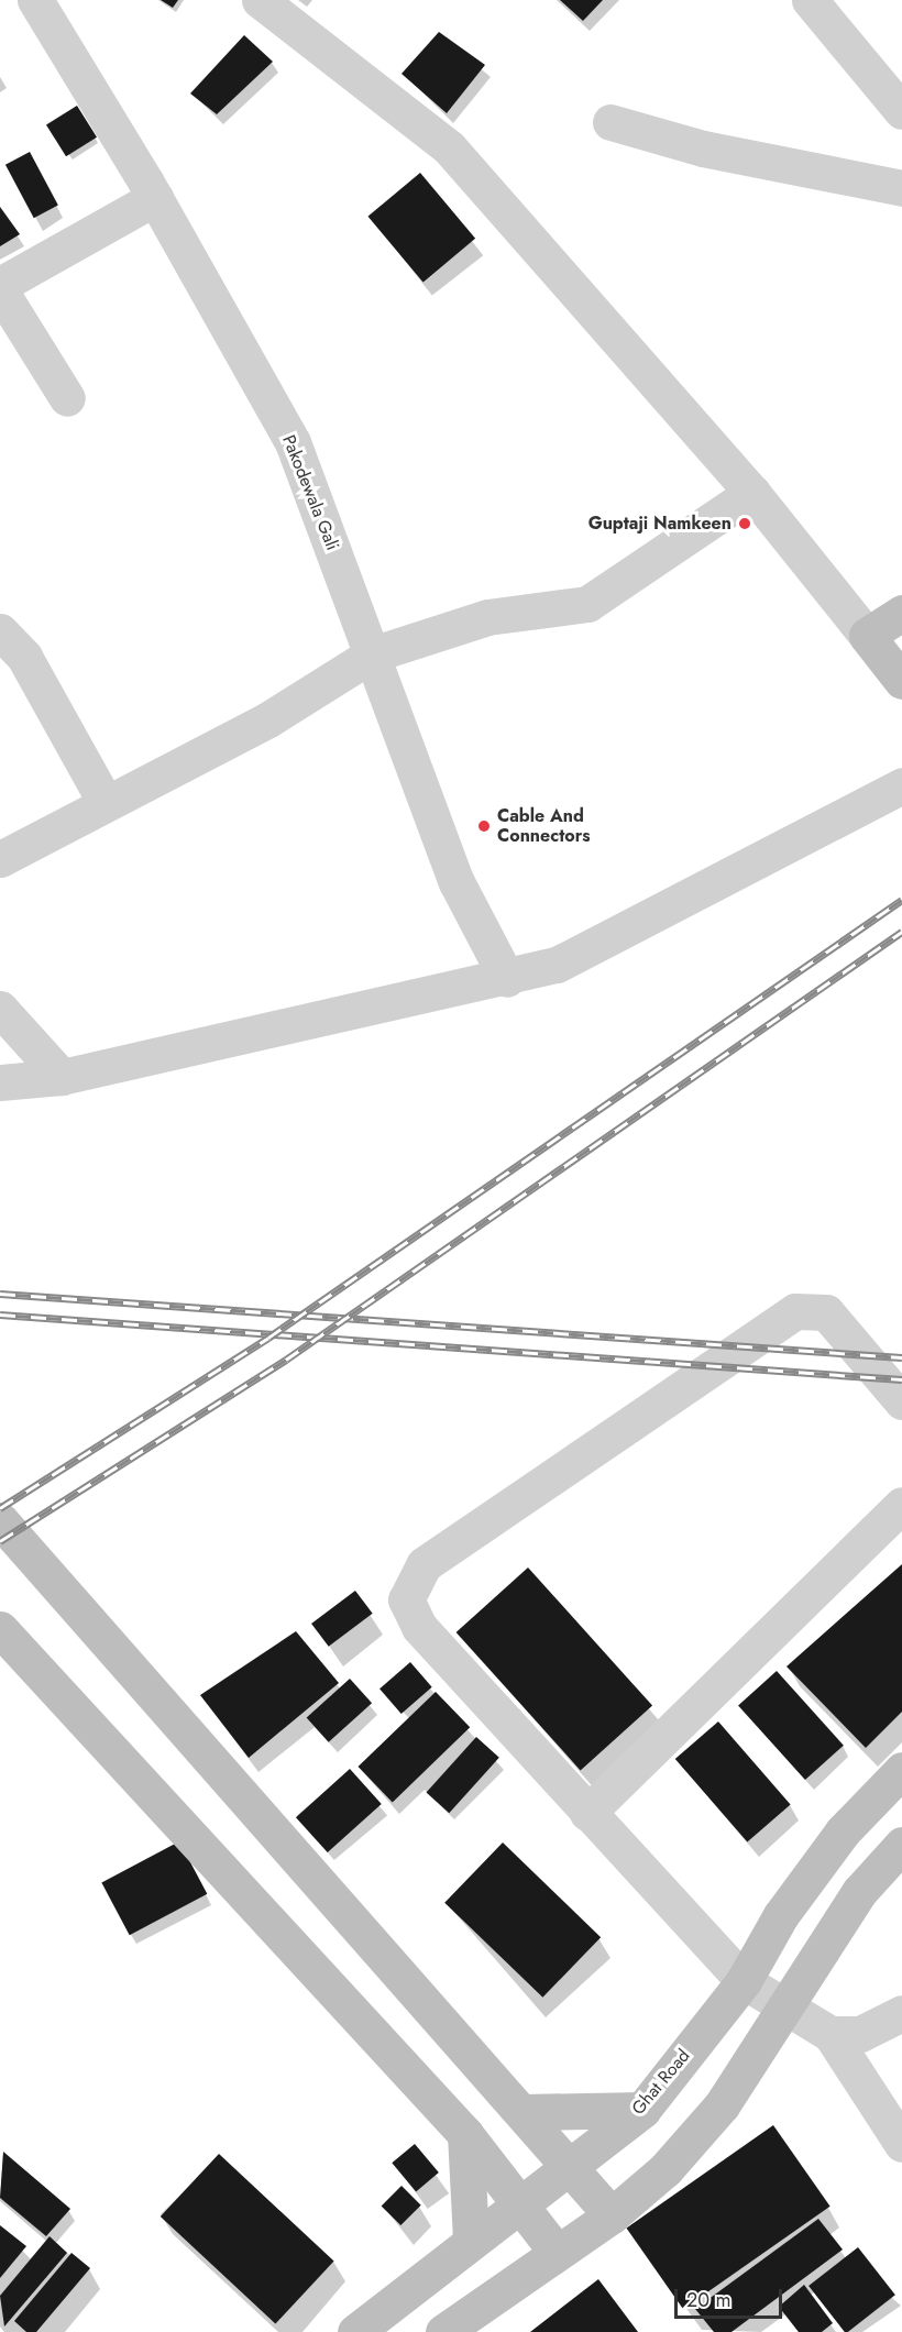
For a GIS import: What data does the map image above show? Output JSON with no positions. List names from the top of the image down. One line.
{"streets":{"main road":["Ghat Road"],"street":["Pakodewala Gali"]},"places":["Guptaji Namkeen","Cable And Connectors"],"scale_bar":"20 m"}
